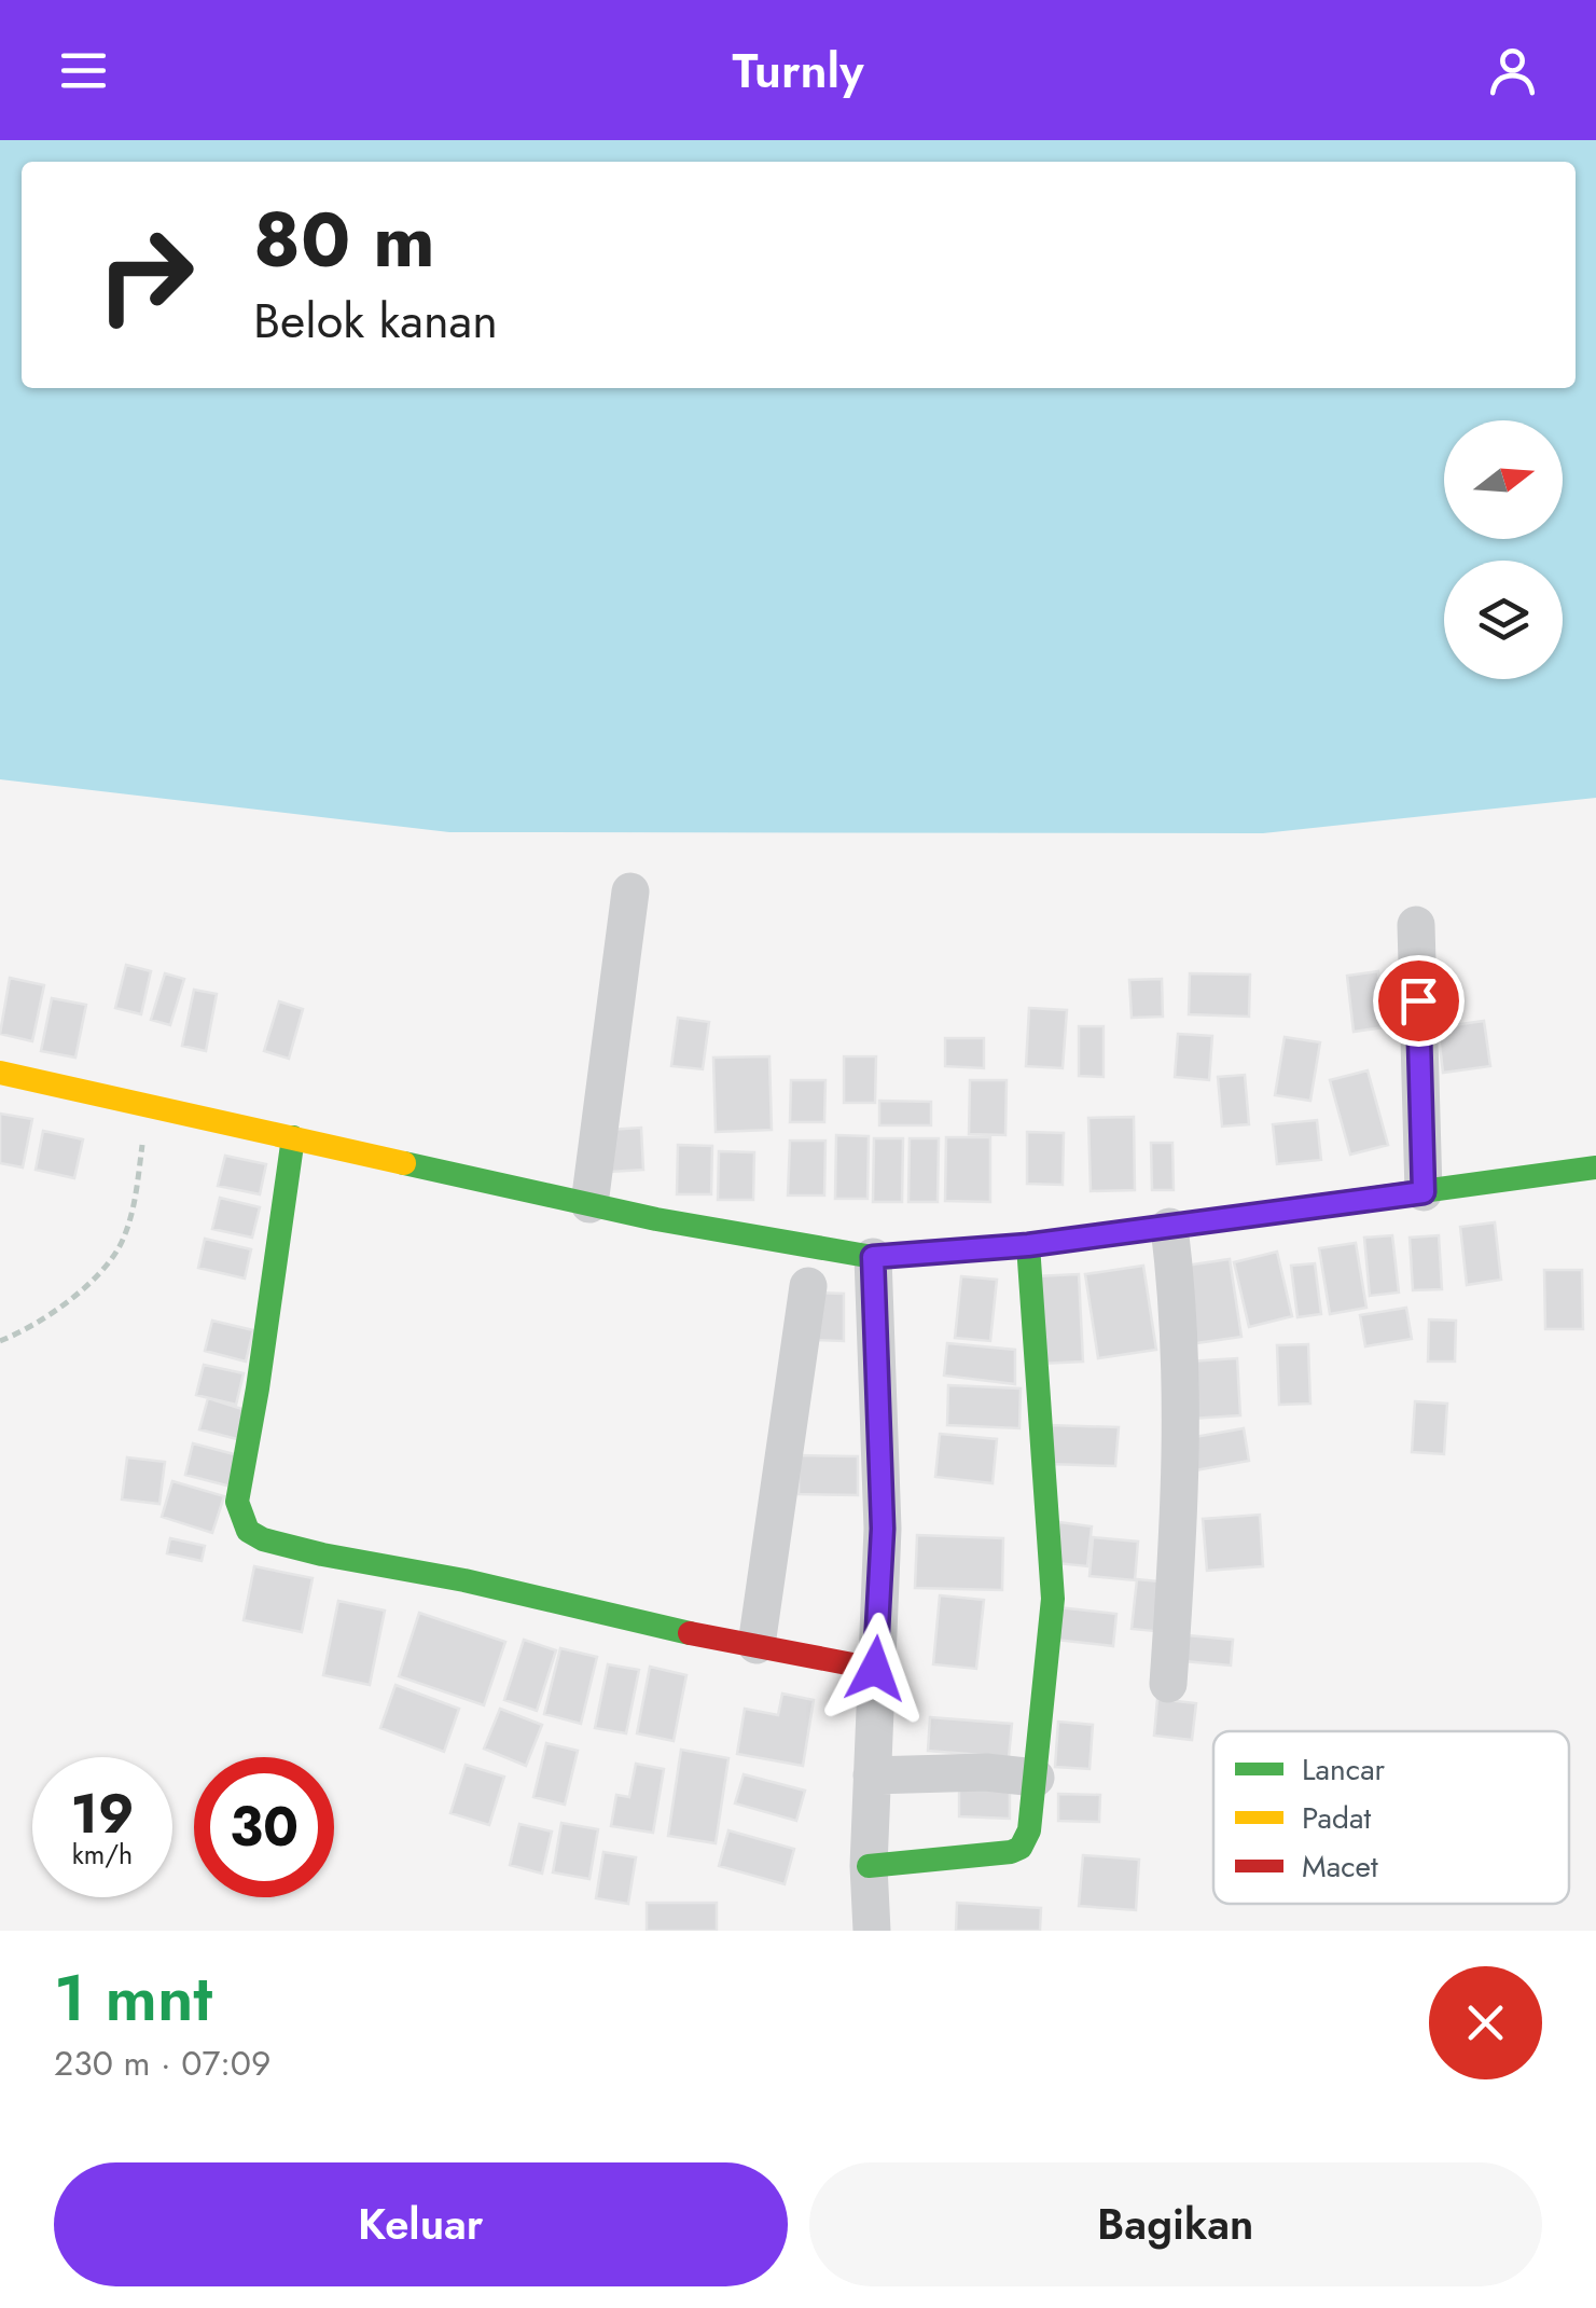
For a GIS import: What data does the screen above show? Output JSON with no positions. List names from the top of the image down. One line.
{"legend":["Lancar","Padat","Macet"],"north":"right","page":{"header":"Turnly","turn":["80 m","Belok kanan"],"speed":"19 km/h","limit":"30","heading":["1 mnt","230 m · 07:09"],"buttons":["Keluar","Bagikan"]}}
